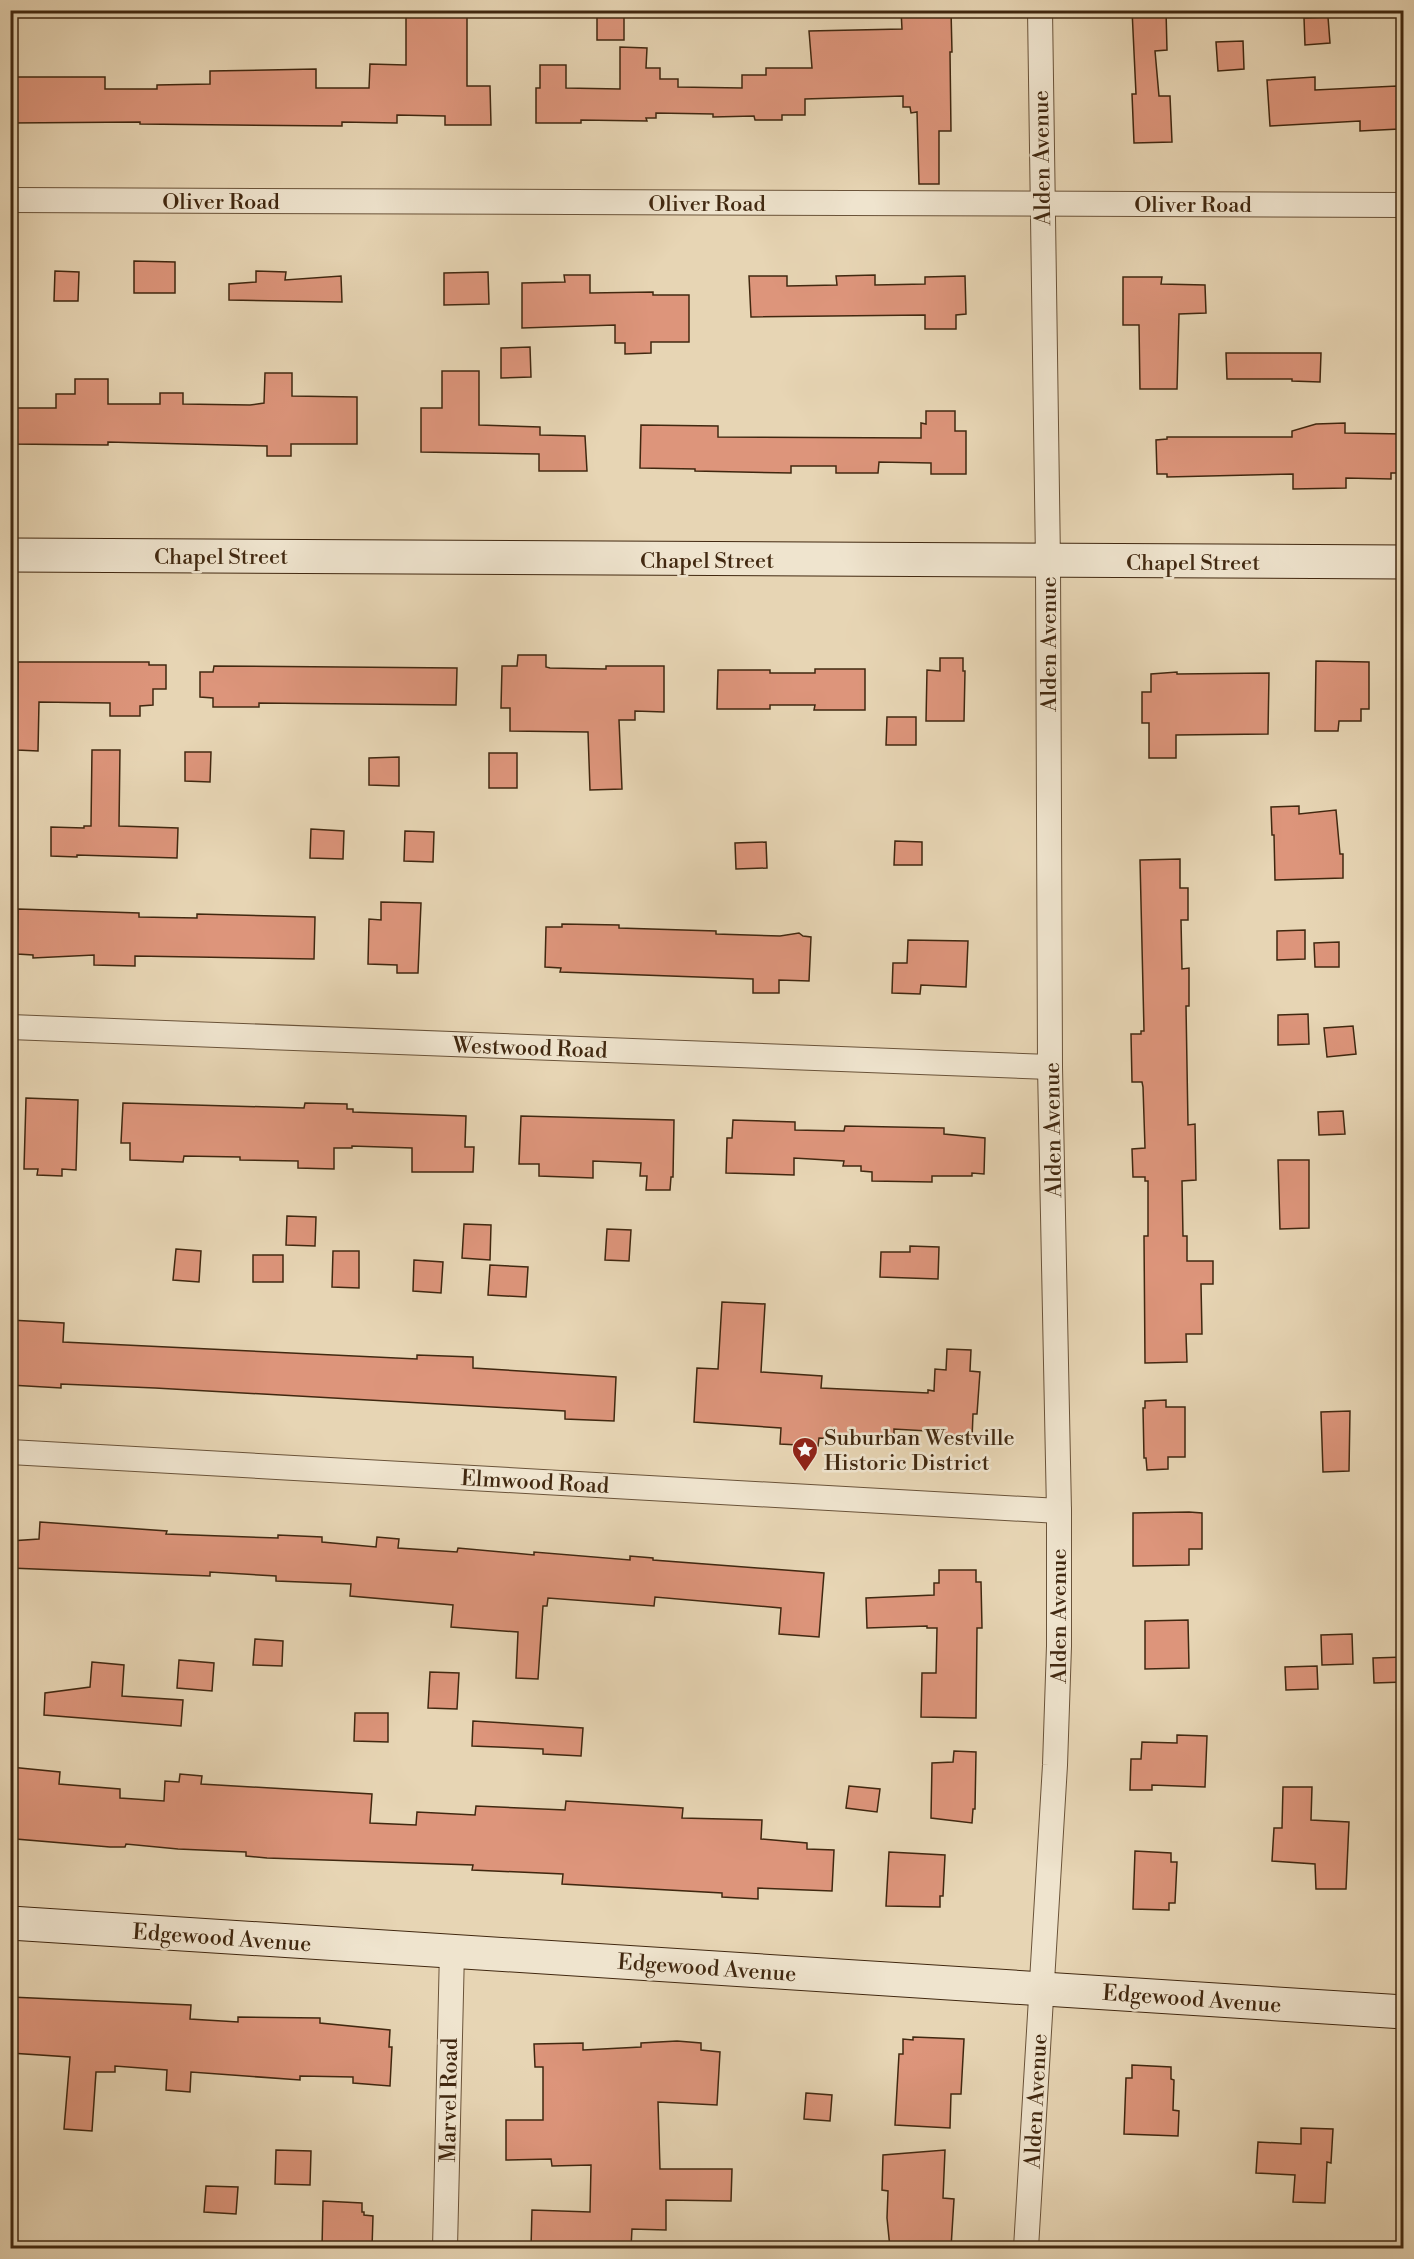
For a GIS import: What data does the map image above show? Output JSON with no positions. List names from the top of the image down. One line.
{"streets":{"street":["Alden Avenue","Oliver Road","Chapel Street","Westwood Road","Elmwood Road","Edgewood Avenue","Marvel Road"]},"crossings":[["Alden Avenue","Oliver Road"],["Alden Avenue","Chapel Street"],["Alden Avenue","Westwood Road"],["Alden Avenue","Elmwood Road"],["Alden Avenue","Edgewood Avenue"],["Edgewood Avenue","Marvel Road"]],"places":{"place":["Suburban Westville Historic District"]}}
